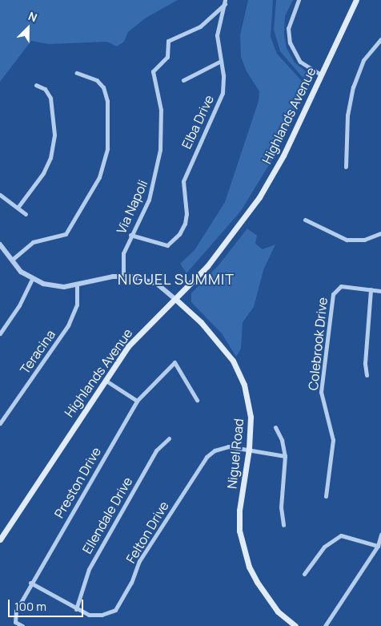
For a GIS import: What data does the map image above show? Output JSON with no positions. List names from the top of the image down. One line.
{"streets":{"main road":["Highlands Avenue","Niguel Road"],"street":["Elba Drive","Via Napoli","Colebrook Drive","Teracina","Preston Drive","Ellendale Drive","Felton Drive"]},"crossings":[["Highlands Avenue","Niguel Road"],["Elba Drive","Via Napoli"],["Via Napoli","Niguel Road"],["Teracina","Niguel Road"],["Niguel Road","Felton Drive"],["Preston Drive","Felton Drive"],["Ellendale Drive","Felton Drive"]],"districts":["NIGUEL SUMMIT"],"scale_bar":"100 m","north":"top right"}
